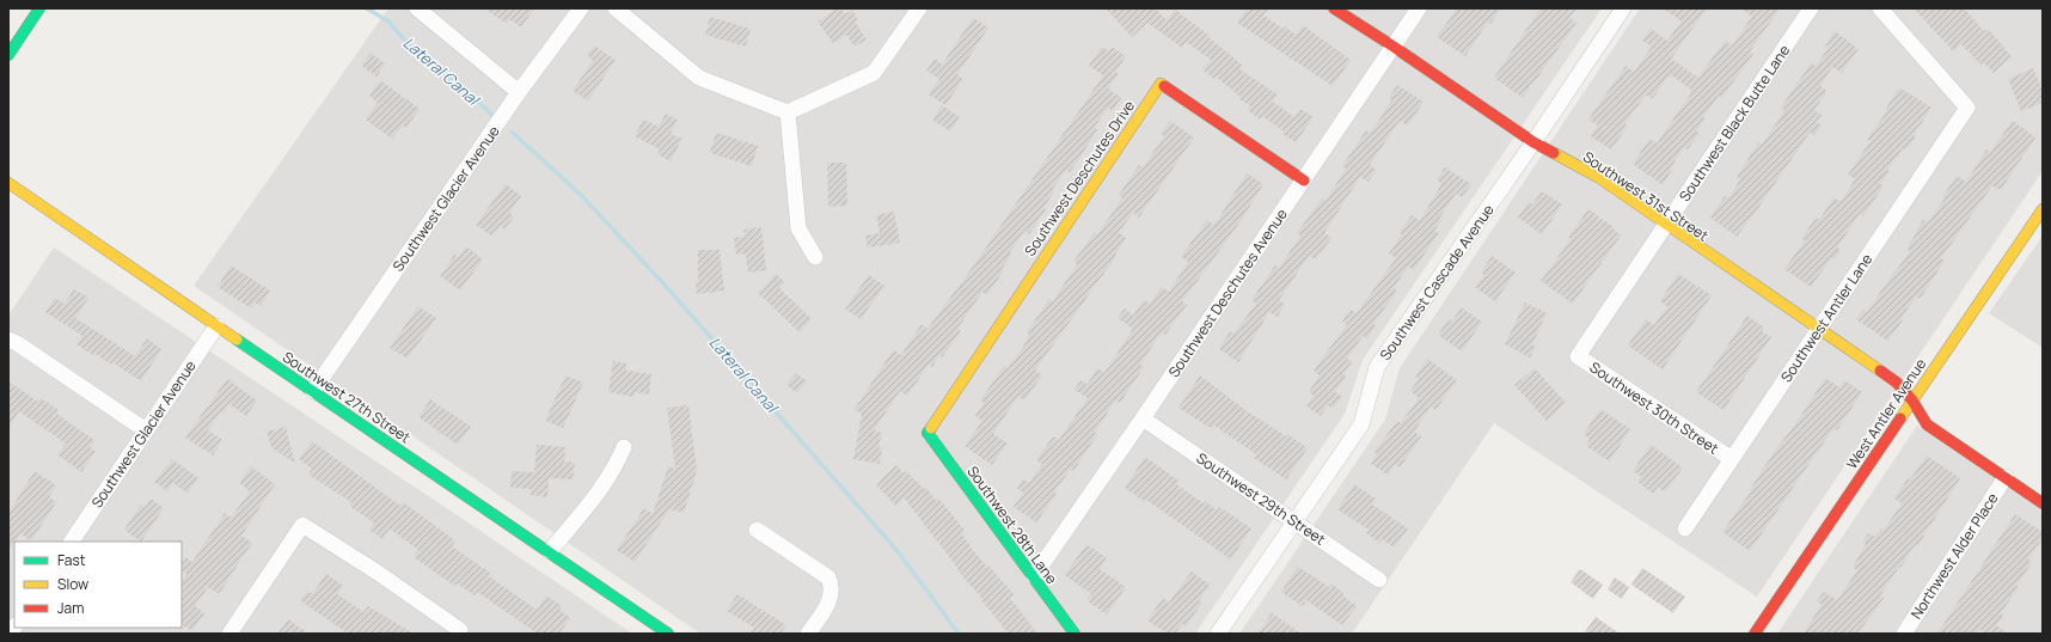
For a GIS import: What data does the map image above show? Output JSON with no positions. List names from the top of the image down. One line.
{"streets":{"main road":["Southwest Deschutes Drive","Southwest 31st Street","Southwest 27th Street","West Antler Avenue","Southwest 28th Lane"],"street":["Southwest Black Butte Lane","Southwest Glacier Avenue","Southwest Cascade Avenue","Southwest Deschutes Avenue","Southwest Antler Lane","Southwest 30th Street","Southwest 29th Street","Northwest Alder Place"]},"crossings":[["Southwest Black Butte Lane","Southwest 31st Street"],["Southwest Black Butte Lane","Southwest 30th Street"],["Southwest Deschutes Drive","Southwest Deschutes Avenue"],["Southwest Deschutes Drive","Southwest 28th Lane"],["Southwest 31st Street","Southwest Cascade Avenue"],["Southwest 31st Street","Southwest Deschutes Avenue"],["Southwest 31st Street","Southwest Antler Lane"],["Southwest 31st Street","West Antler Avenue"],["Southwest 31st Street","Northwest Alder Place"],["Southwest Glacier Avenue","Southwest 27th Street"],["Southwest Cascade Avenue","Southwest 29th Street"],["Southwest Deschutes Avenue","Southwest 29th Street"],["Southwest Deschutes Avenue","Southwest 28th Lane"],["Southwest Antler Lane","Southwest 30th Street"]],"water":["Lateral Canal"],"legend":["Fast","Slow","Jam"]}
